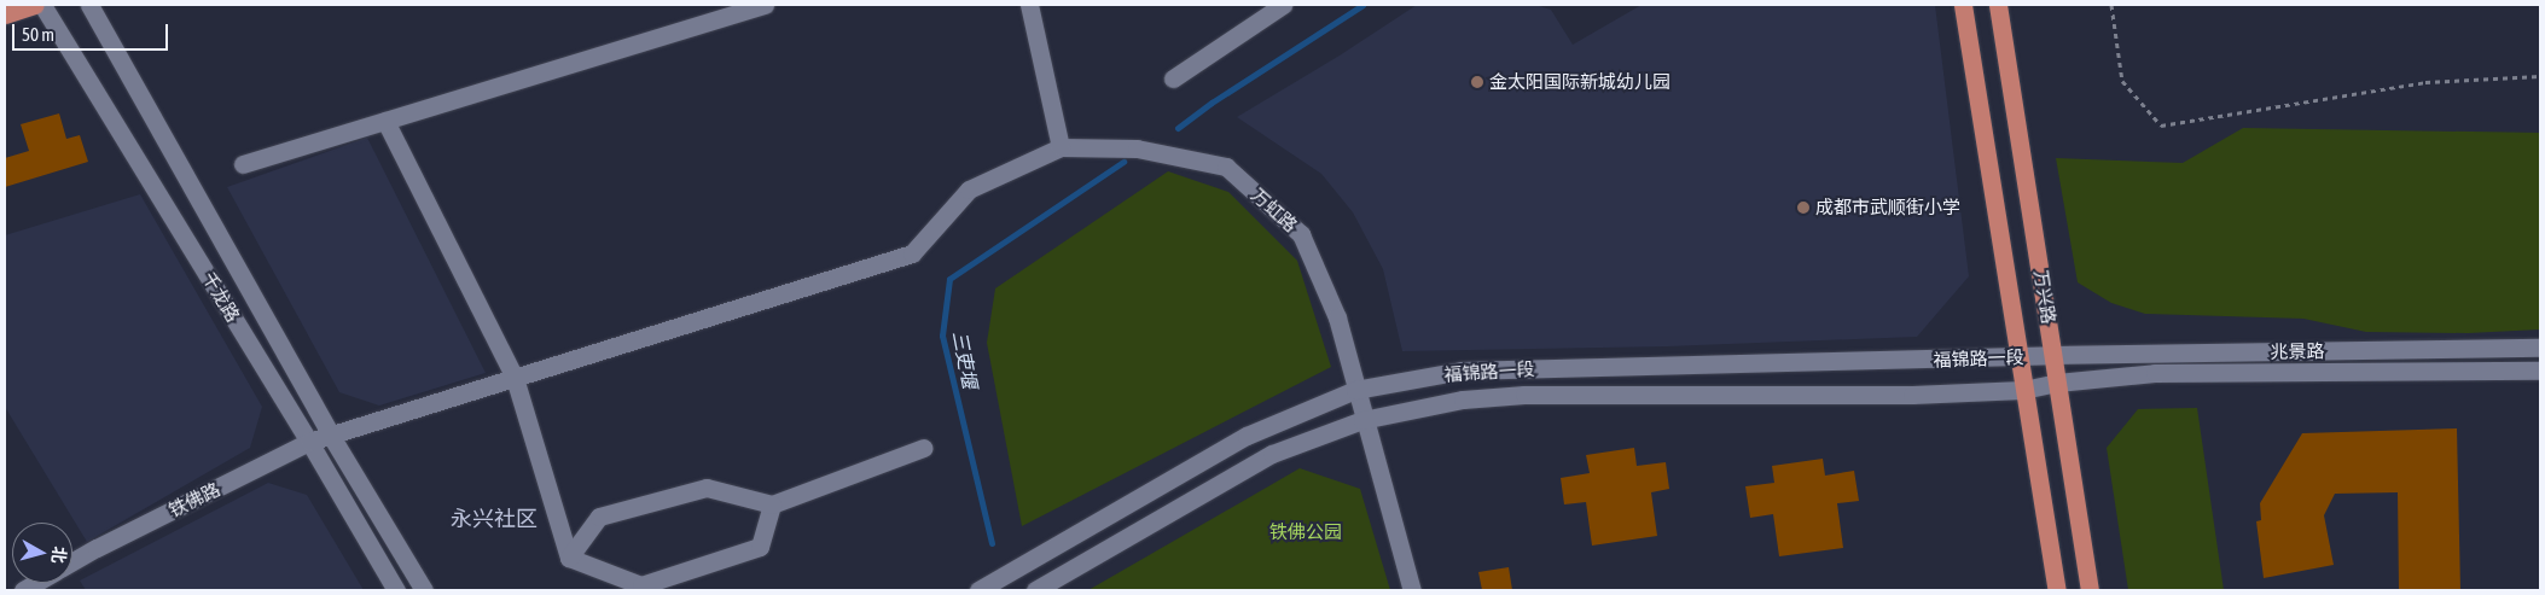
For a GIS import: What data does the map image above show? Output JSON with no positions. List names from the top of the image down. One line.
{"streets":{"main road":["万兴路"],"street":["万虹路","千龙路","兆景路","福锦路一段","铁佛路"]},"crossings":[["万虹路","福锦路一段"],["万虹路","铁佛路"],["千龙路","铁佛路"],["万兴路","兆景路"],["万兴路","福锦路一段"],["兆景路","福锦路一段"]],"districts":["永兴社区"],"water":["三吏堰"],"parks":["铁佛公园"],"places":["金太阳国际新城幼儿园","成都市武顺街小学"],"scale_bar":"50 m","north":"right"}
